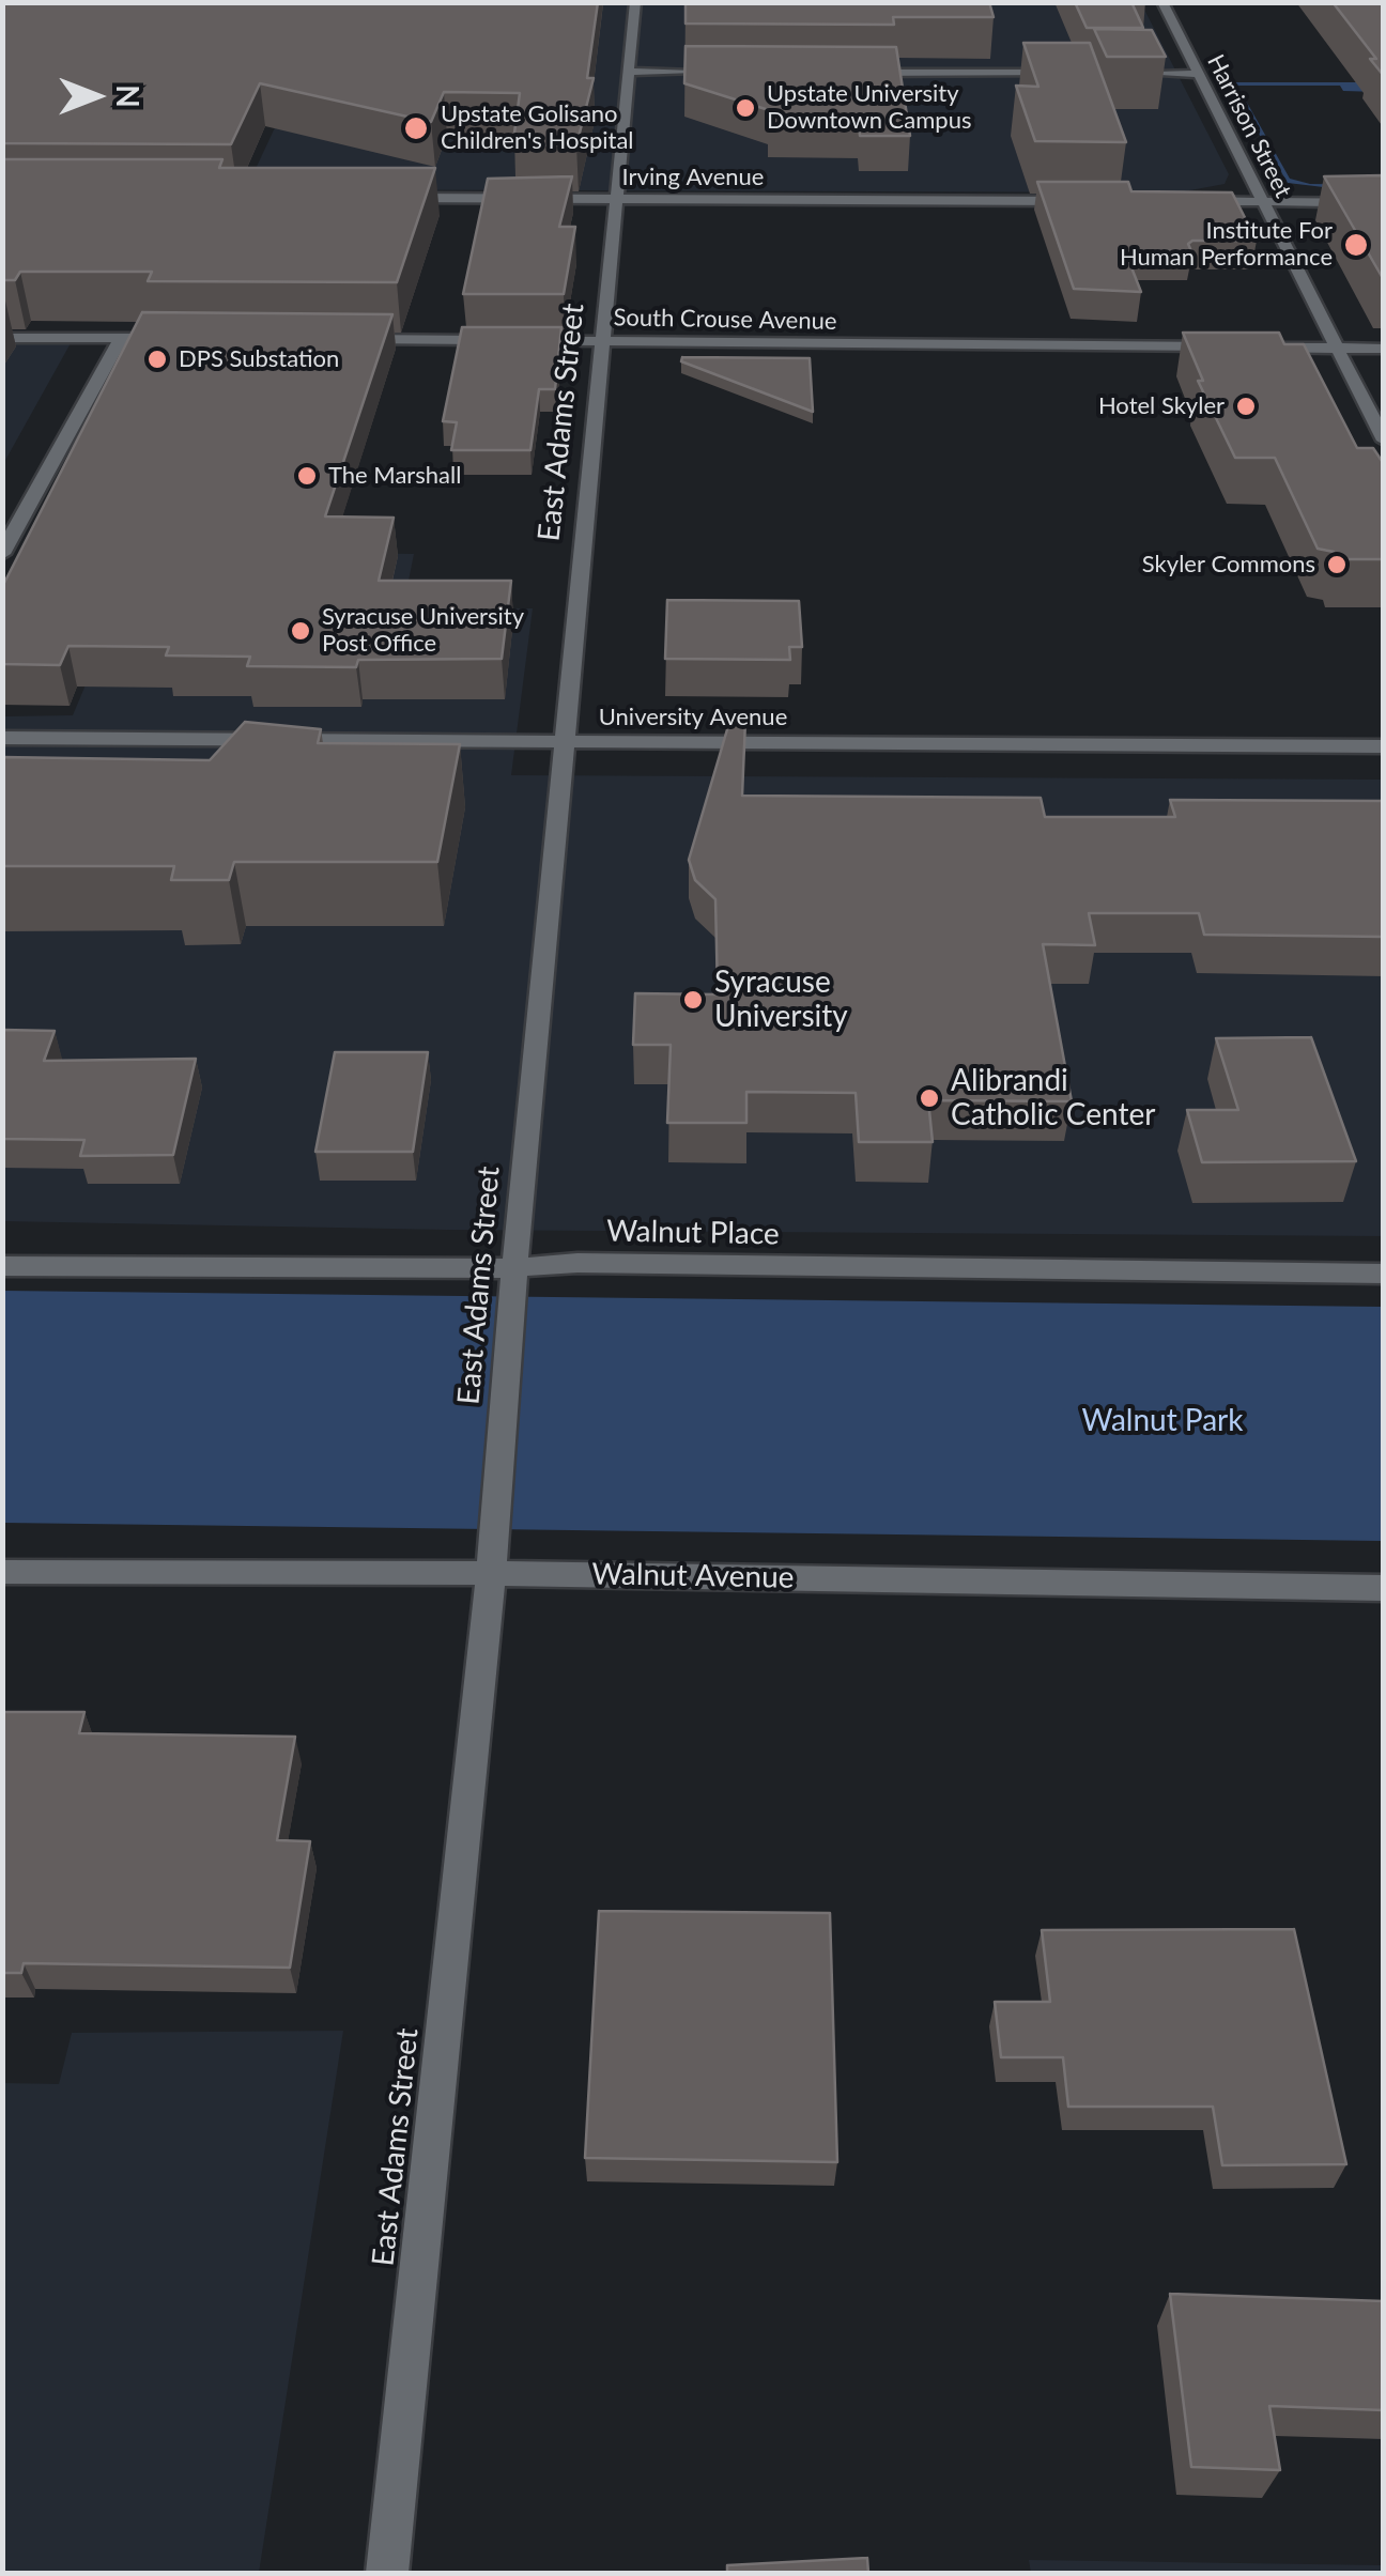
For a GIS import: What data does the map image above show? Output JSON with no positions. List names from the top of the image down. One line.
{"streets":{"street":["Harrison Street","Irving Avenue","South Crouse Avenue","East Adams Street","University Avenue","Walnut Place","Walnut Avenue"]},"crossings":[["Irving Avenue","East Adams Street"],["South Crouse Avenue","East Adams Street"],["East Adams Street","University Avenue"],["East Adams Street","Walnut Place"],["East Adams Street","Walnut Avenue"]],"parks":["Walnut Park"],"places":["Upstate University Downtown Campus","Upstate Golisano Children's Hospital","Institute For Human Performance","DPS Substation","Hotel Skyler","The Marshall","Skyler Commons","Syracuse University Post Office","Syracuse University","Alibrandi Catholic Center"],"north":"right"}
